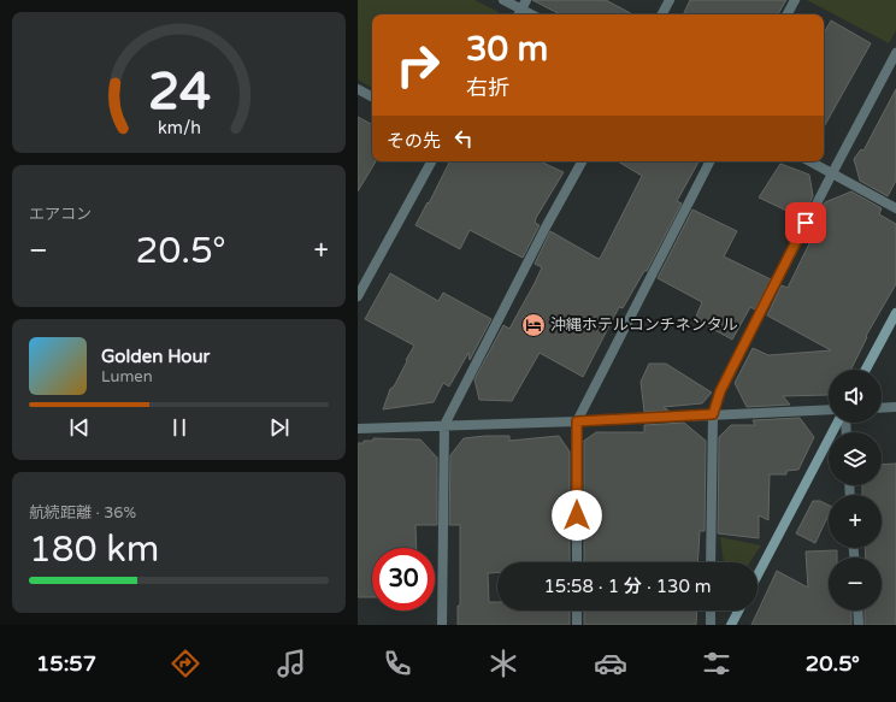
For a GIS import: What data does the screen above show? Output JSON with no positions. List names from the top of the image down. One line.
{"places":{"hotel":["沖縄ホテルコンチネンタル"]},"page":{"turn":["30 m","右折"],"then":"その先","tile":["エアコン",["航続距離 · 36%","180 km"]],"heat":["−","20.5°","+"],"song":["Golden Hour","Lumen"],"map_buttons":["+","−"],"limit":"30","trip":"15:58 · 1 分 · 130 m","tabs":["15:57","20.5°"],"gauge":["24","km/h"]}}
